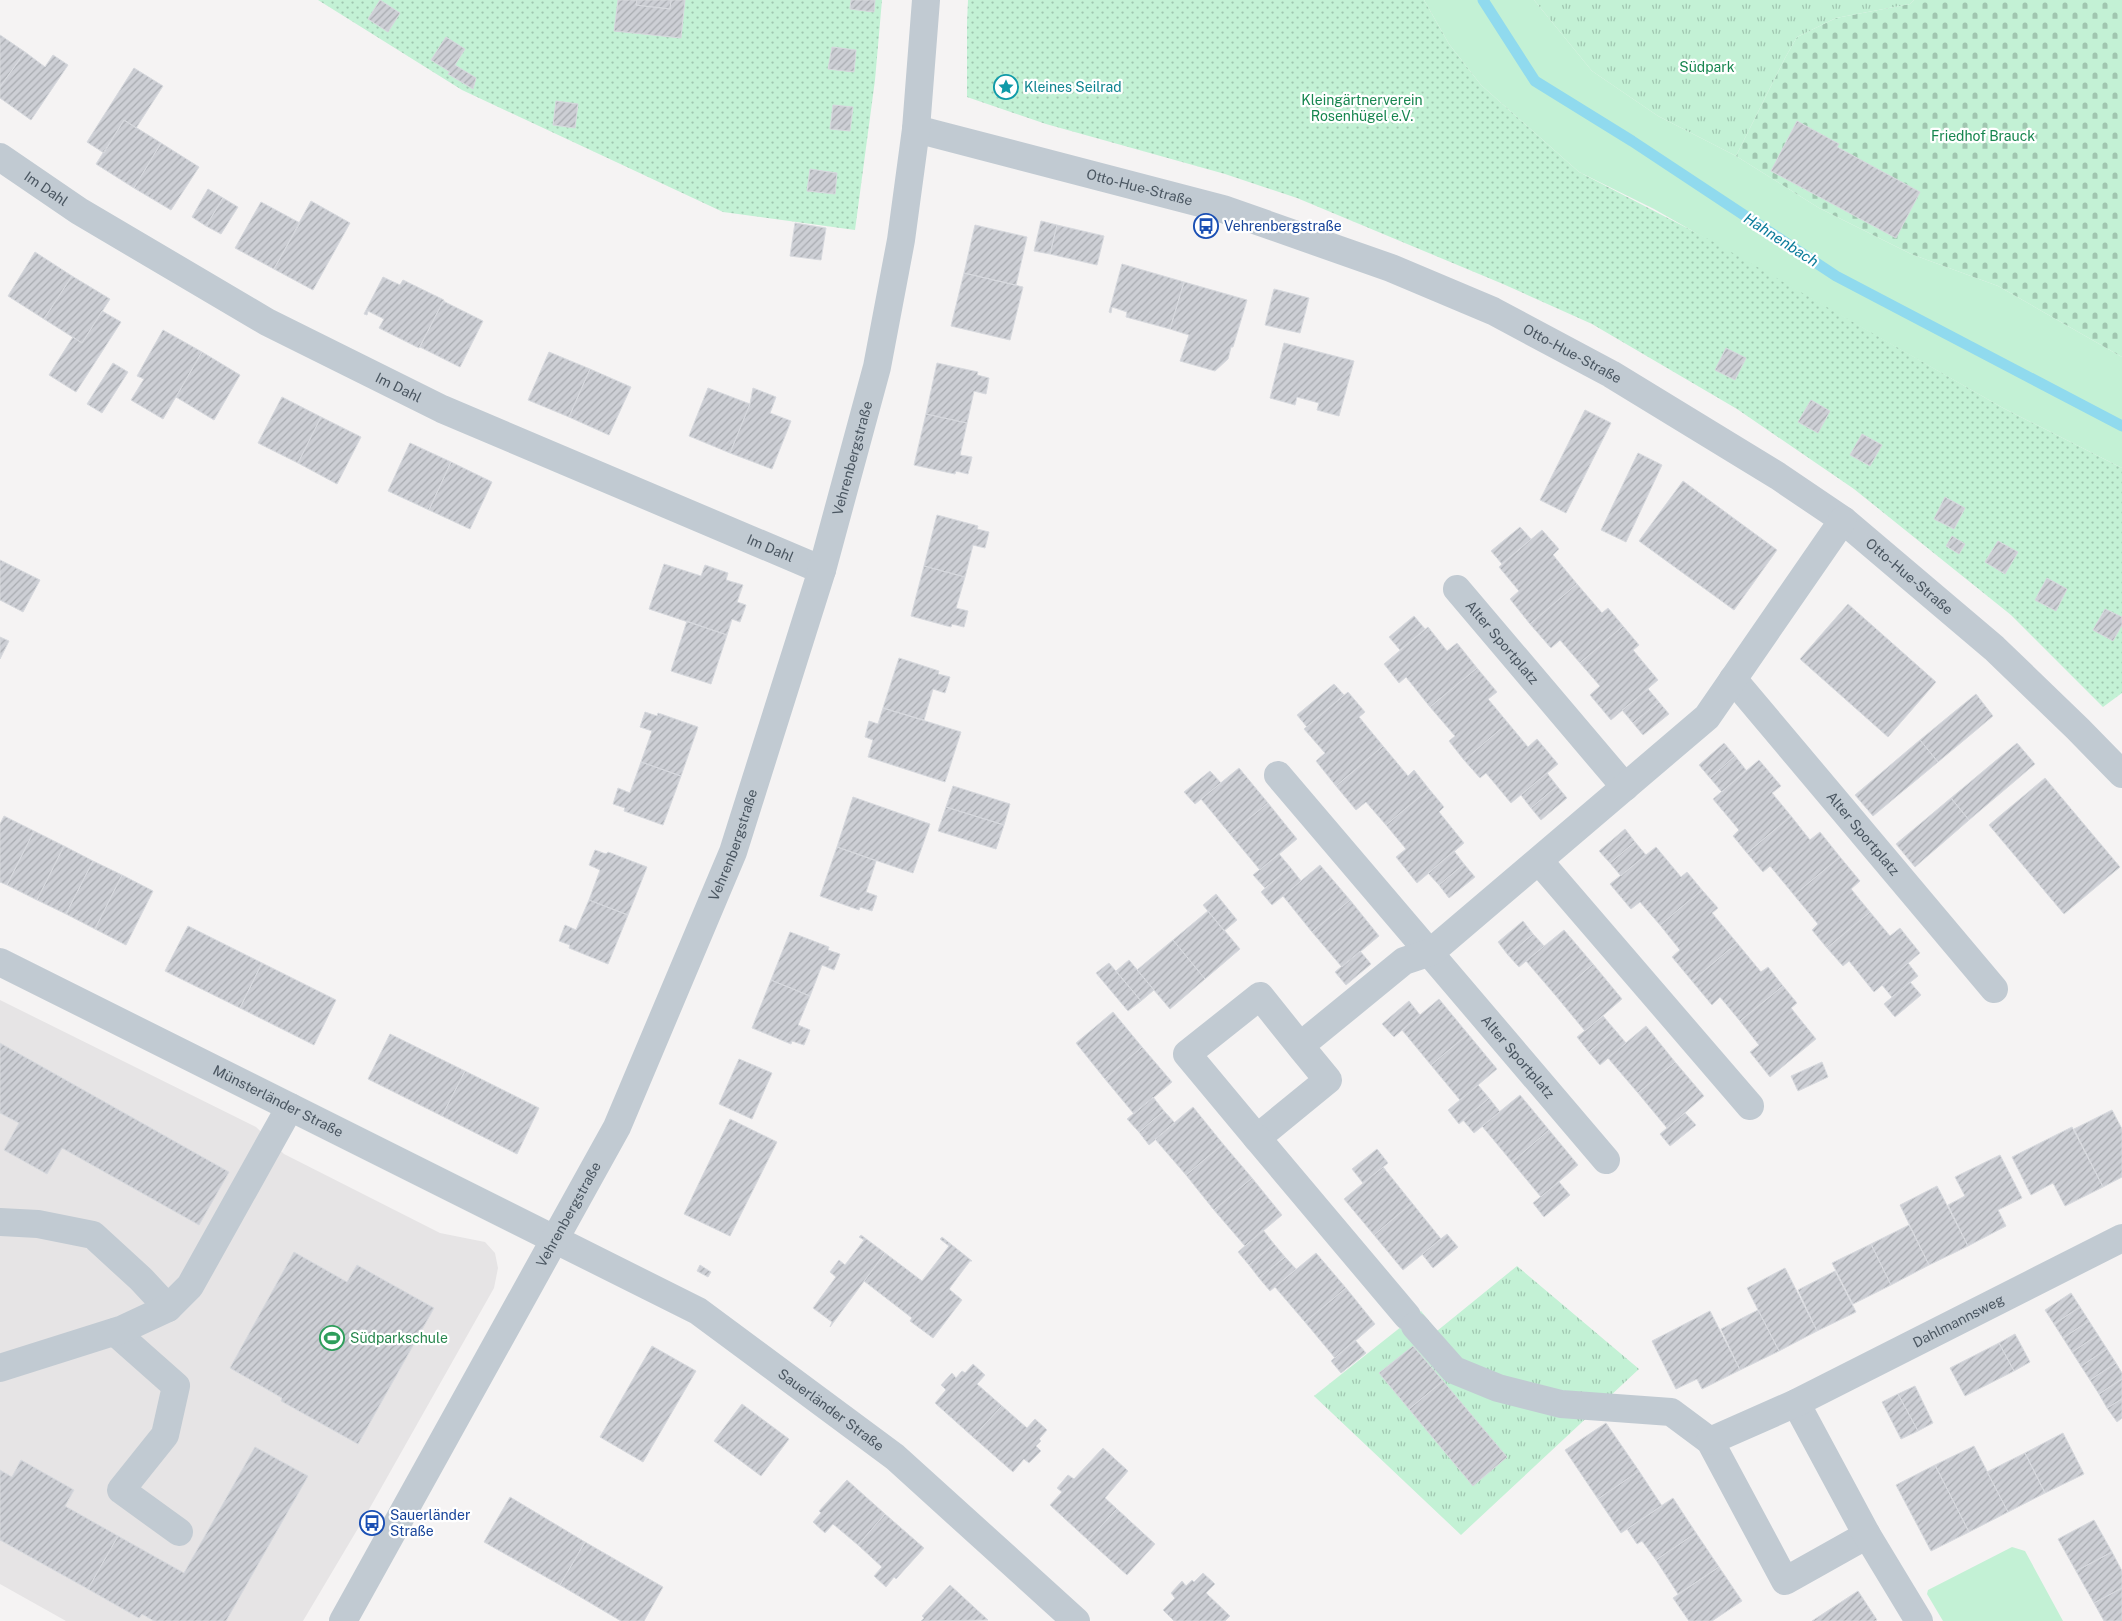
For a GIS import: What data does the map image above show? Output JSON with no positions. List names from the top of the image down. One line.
{"streets":{"street":["Otto-Hue-Straße","Im Dahl","Vehrenbergstraße","Alter Sportplatz","Münsterländer Straße","Dahlmannsweg","Sauerländer Straße"]},"crossings":[["Otto-Hue-Straße","Vehrenbergstraße"],["Im Dahl","Vehrenbergstraße"],["Vehrenbergstraße","Münsterländer Straße"],["Vehrenbergstraße","Sauerländer Straße"],["Münsterländer Straße","Sauerländer Straße"]],"water":["Hahnenbach"],"parks":["Südpark","Kleingärtnerverein Rosenhügel e.V.","Friedhof Brauck"],"places":{"place":["Kleines Seilrad"],"bus stop":["Vehrenbergstraße","Sauerländer Straße"],"sports":["Südparkschule"]}}
